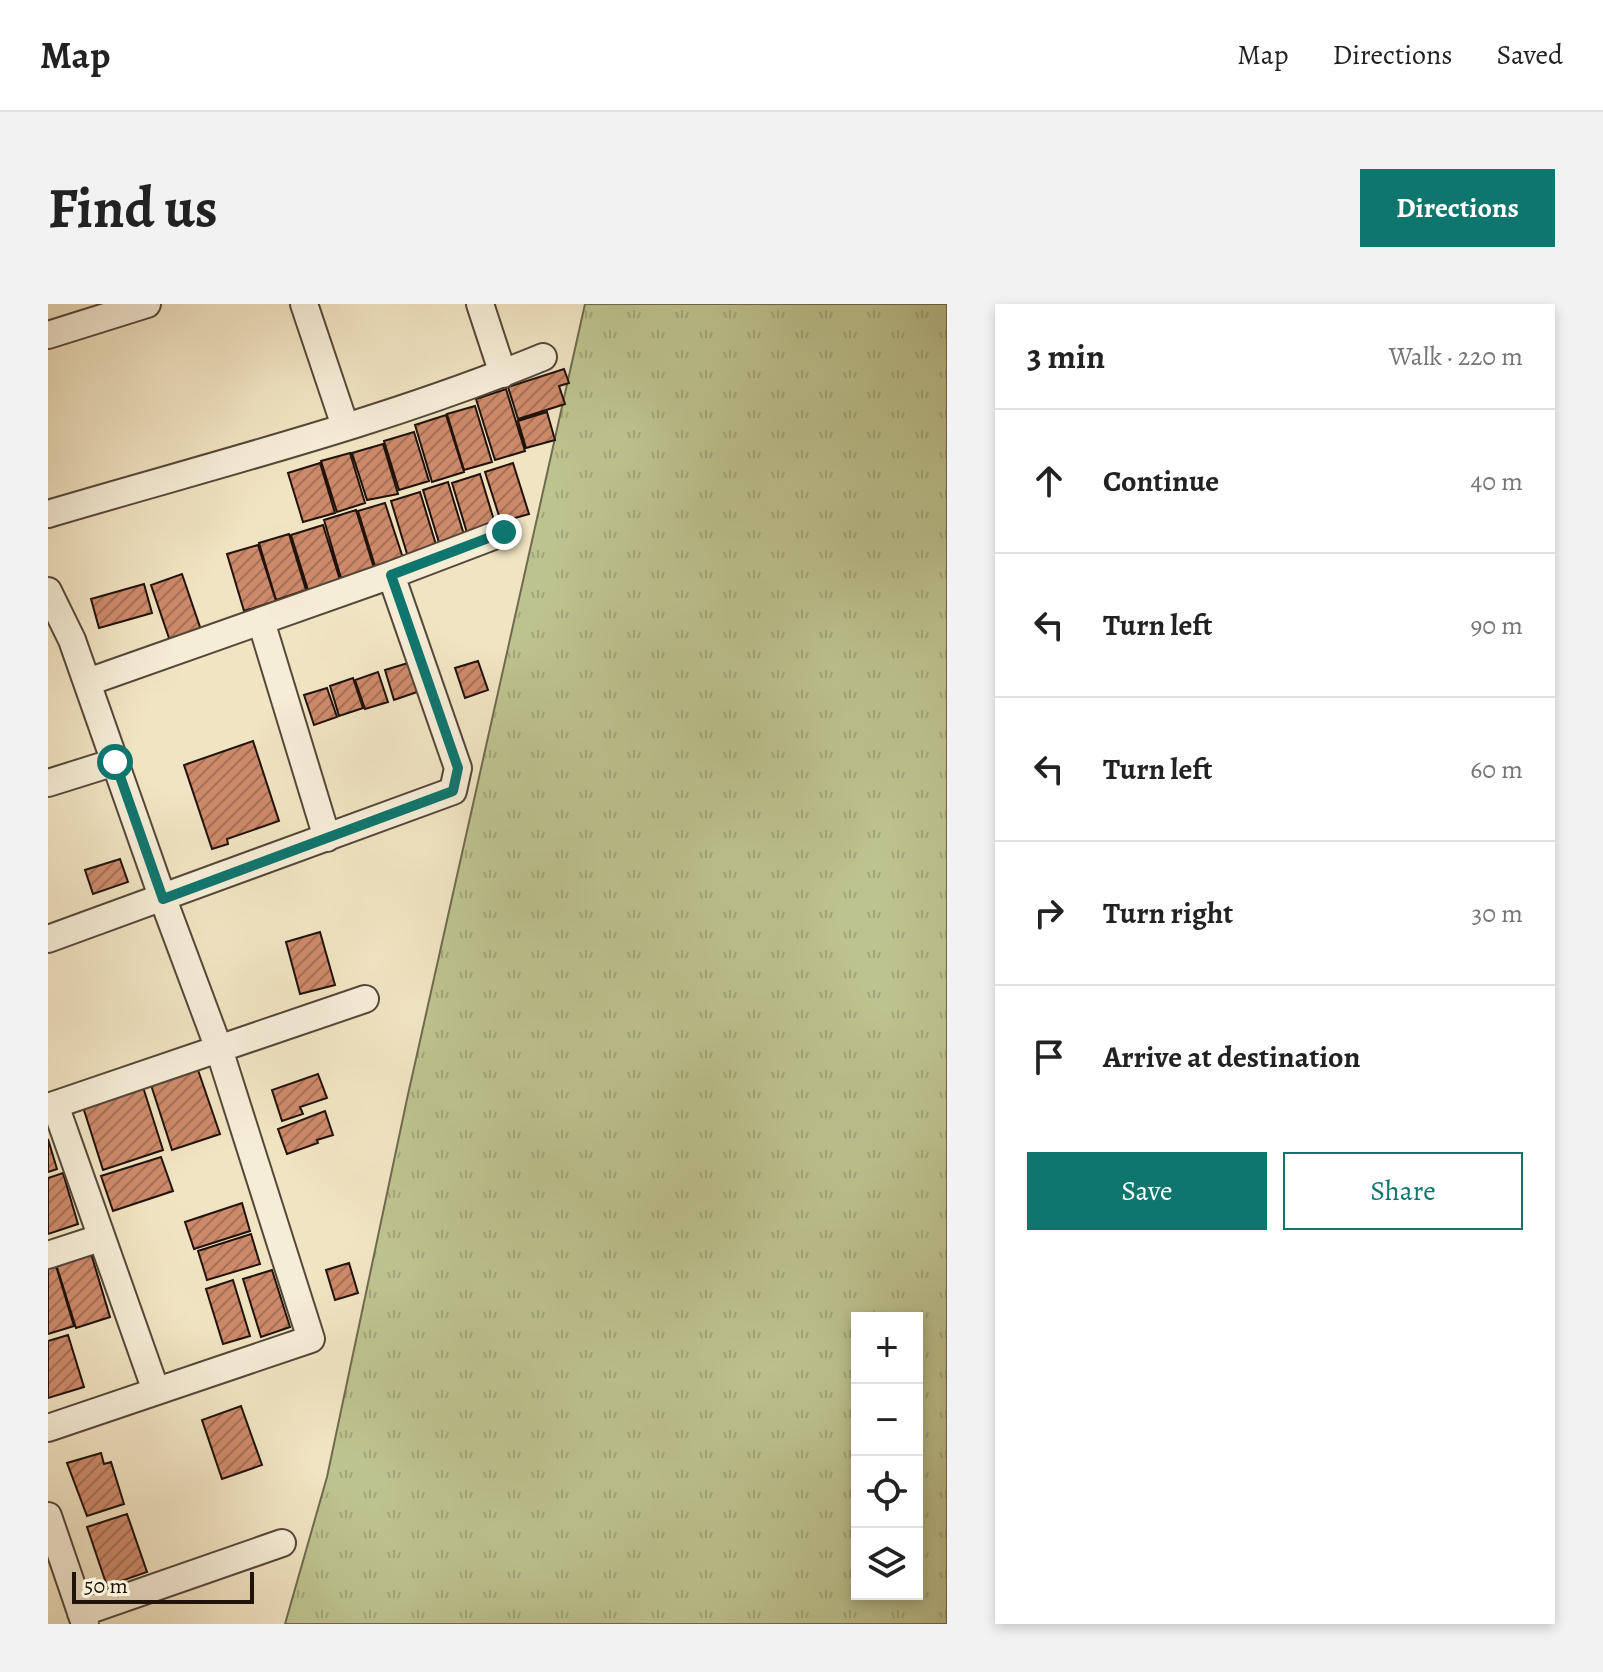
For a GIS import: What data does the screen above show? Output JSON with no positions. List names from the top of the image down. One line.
{"scale_bar":"50 m","page":{"header":"Map","nav":["Map","Directions","Saved"],"buttons":["Directions",["Save","Share"]],"title":"Find us","heading":["3 min","Walk · 220 m"],"list":[["Continue","40 m"],["Turn left","90 m"],["Turn left","60 m"],["Turn right","30 m"],"Arrive at destination"],"map_buttons":["+","−"],"scale":"50 m"}}
